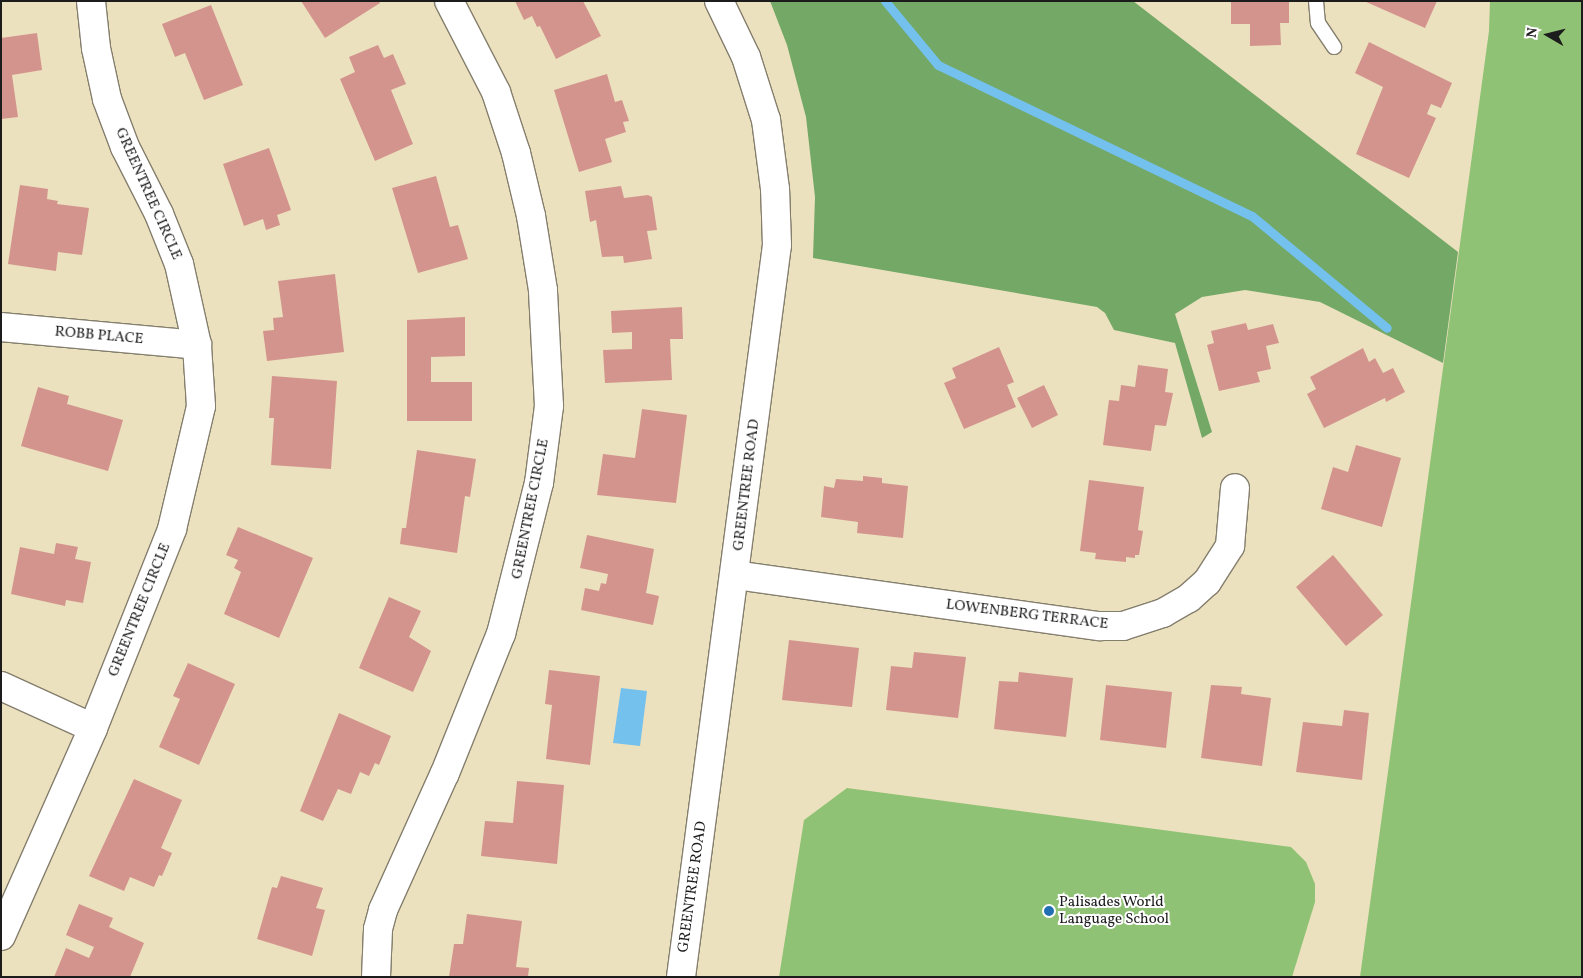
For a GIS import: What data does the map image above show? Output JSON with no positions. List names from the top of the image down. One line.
{"streets":{"street":["GREENTREE CIRCLE","ROBB PLACE","GREENTREE ROAD","LOWENBERG TERRACE"]},"crossings":[["GREENTREE CIRCLE","ROBB PLACE"],["GREENTREE ROAD","LOWENBERG TERRACE"]],"places":["Palisades World Language School"],"north":"left"}
